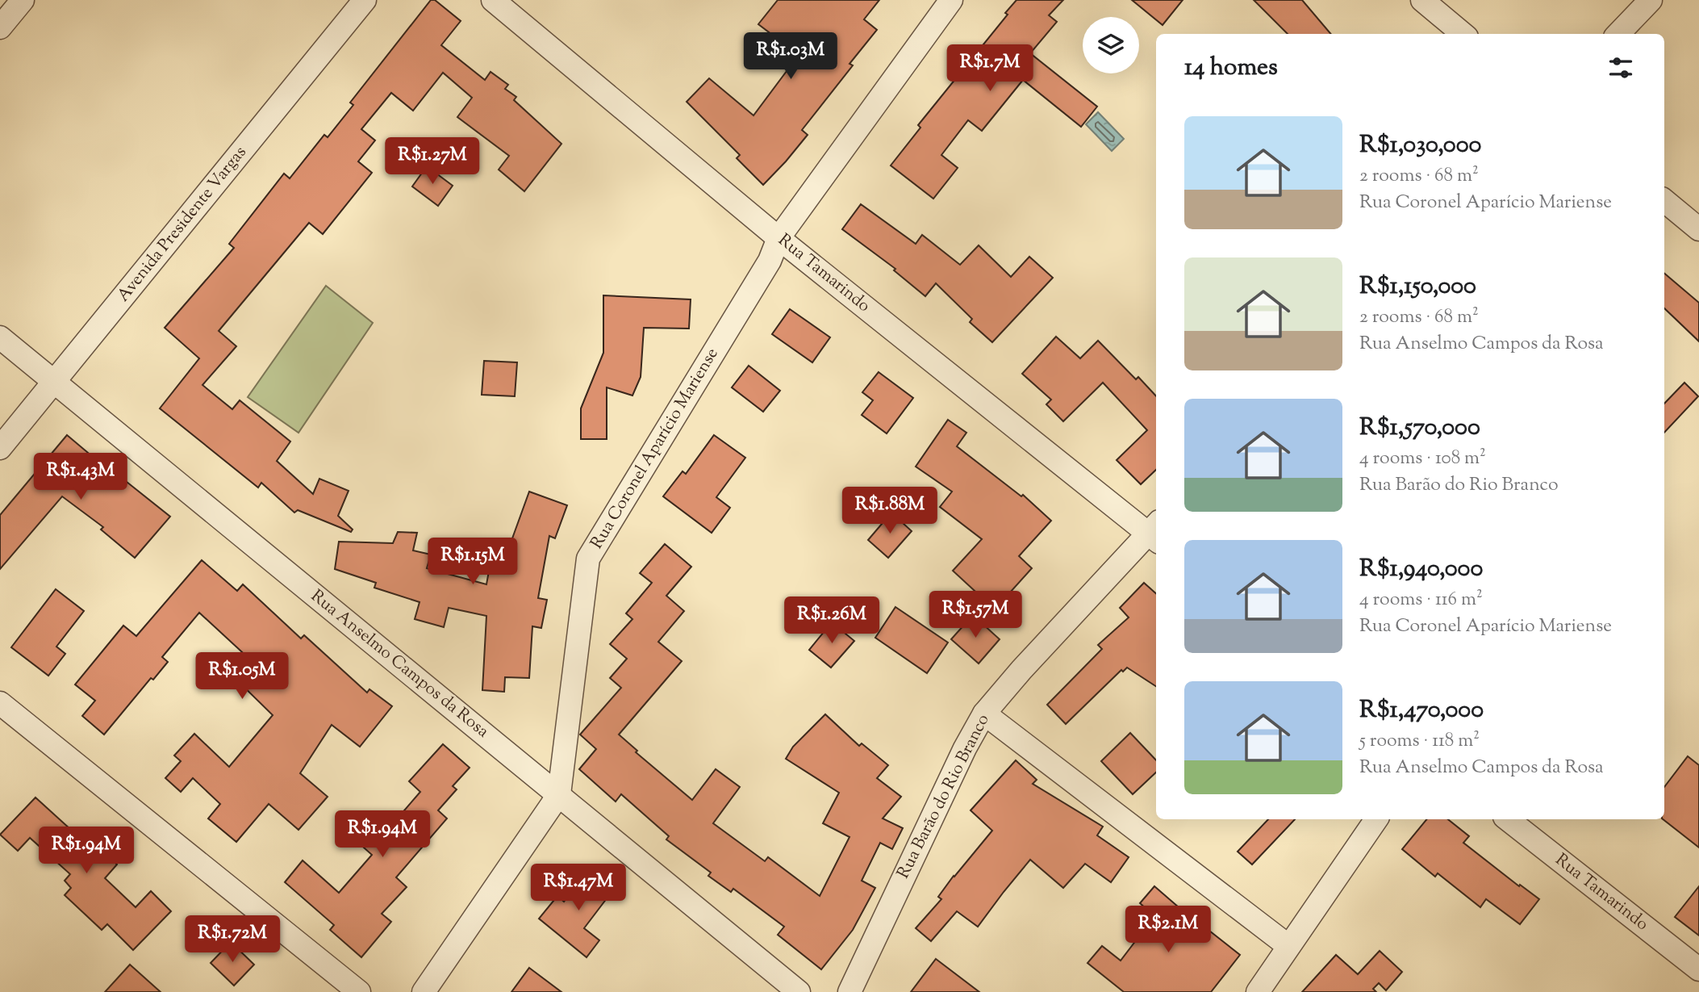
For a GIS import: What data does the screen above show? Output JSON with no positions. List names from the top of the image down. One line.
{"streets":{"street":["Avenida Presidente Vargas","Rua Tamarindo","Rua Coronel Aparício Mariense","Rua Anselmo Campos da Rosa","Rua Barão do Rio Branco"]},"crossings":[["Avenida Presidente Vargas","Rua Anselmo Campos da Rosa"],["Rua Tamarindo","Rua Coronel Aparício Mariense"],["Rua Tamarindo","Rua Barão do Rio Branco"],["Rua Coronel Aparício Mariense","Rua Anselmo Campos da Rosa"]],"page":{"price":["R$1.03M","R$1.7M","R$1.27M","R$1.43M","R$1.88M","R$1.15M","R$1.57M","R$1.26M","R$1.05M","R$1.94M","R$1.94M","R$1.47M","R$2.1M","R$1.72M"],"heading":"14 homes","list":[{"name":"R$1,030,000","note":"2 rooms · 68 m² · Rua Coronel Aparício Mariense"},{"name":"R$1,150,000","note":"2 rooms · 68 m² · Rua Anselmo Campos da Rosa"},{"name":"R$1,570,000","note":"4 rooms · 108 m² · Rua Barão do Rio Branco"},{"name":"R$1,940,000","note":"4 rooms · 116 m² · Rua Coronel Aparício Mariense"},{"name":"R$1,470,000","note":"5 rooms · 118 m² · Rua Anselmo Campos da Rosa"}]}}
